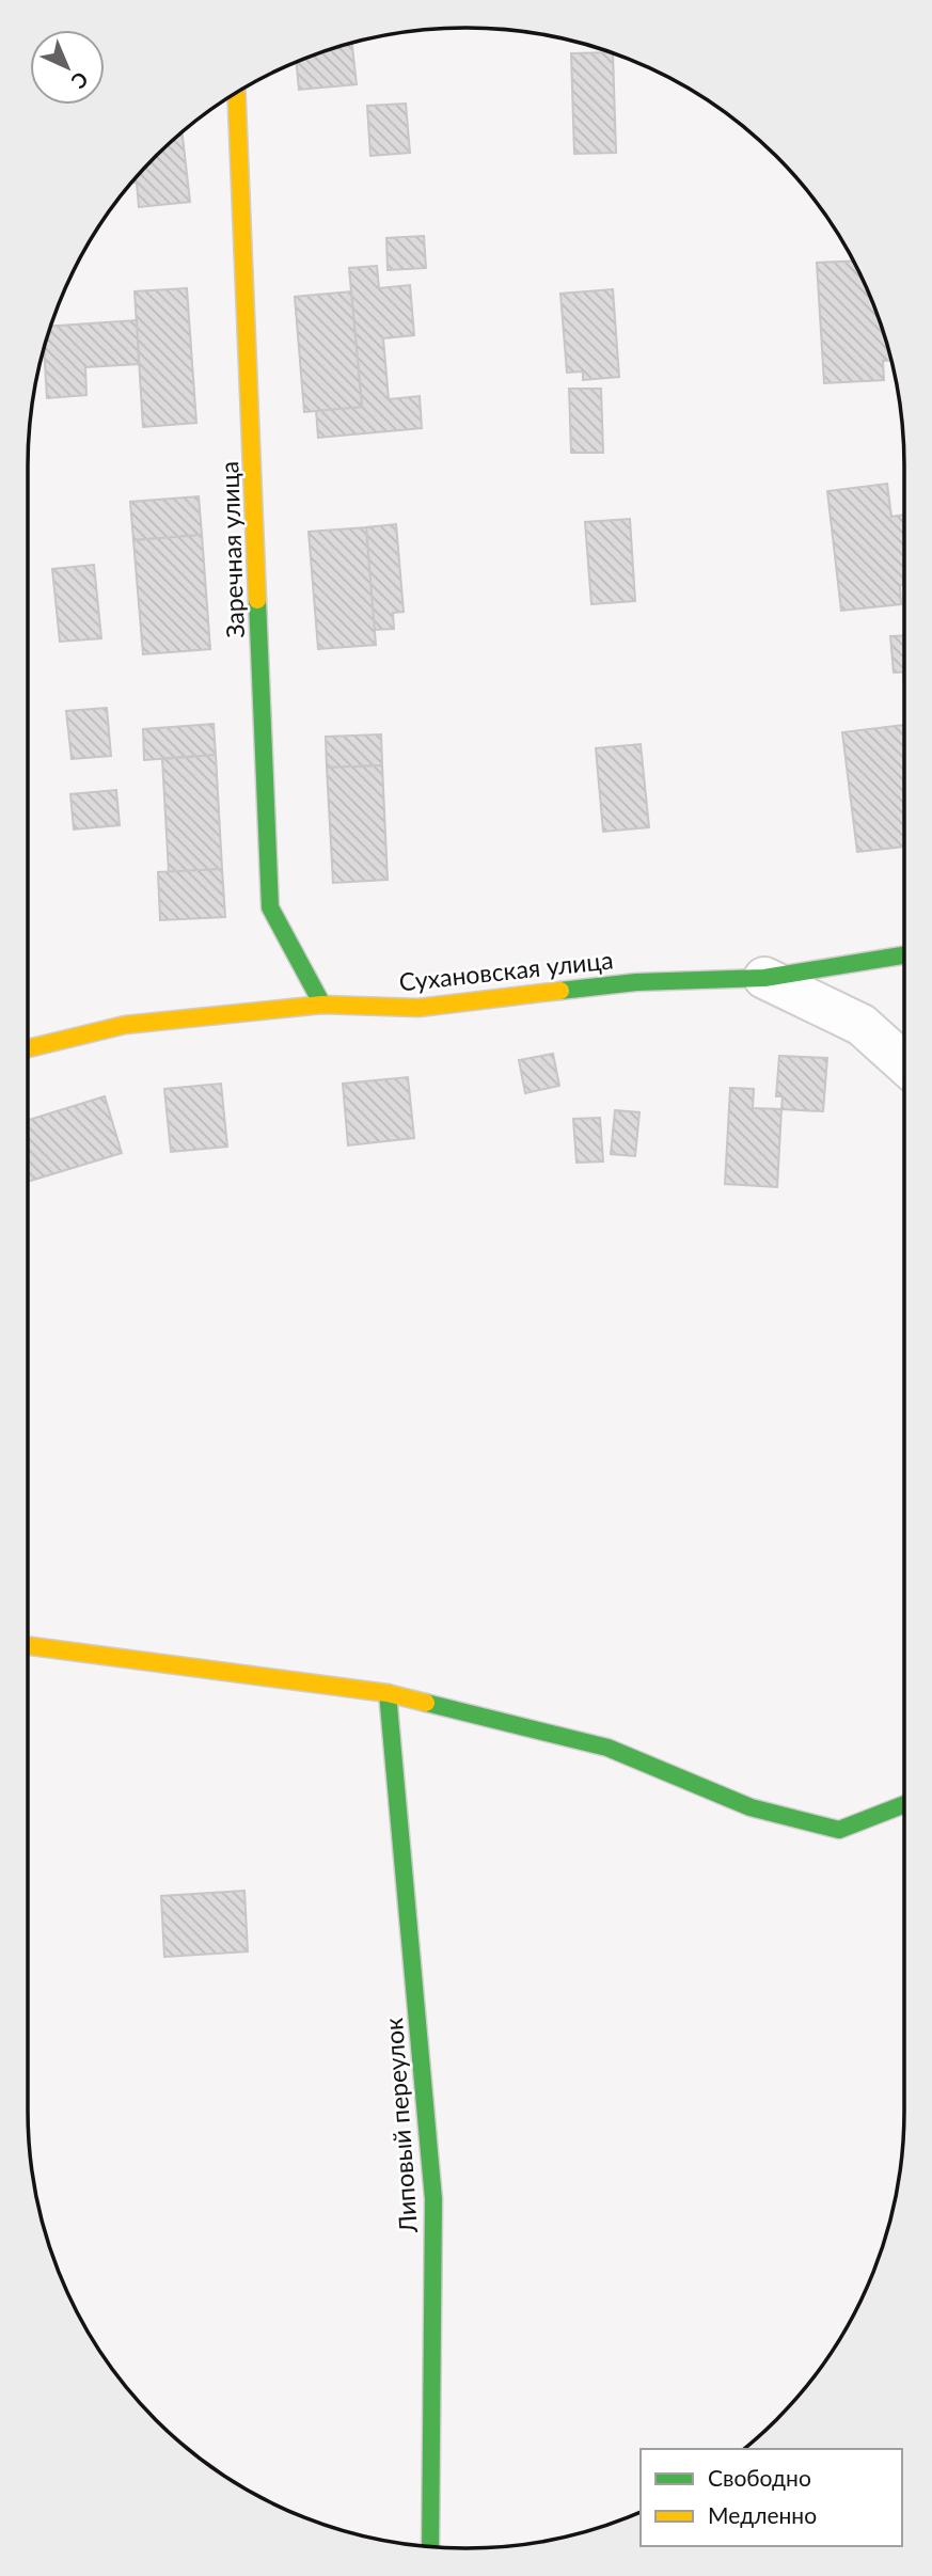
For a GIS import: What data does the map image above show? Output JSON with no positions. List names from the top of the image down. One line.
{"streets":{"street":["Заречная улица","Сухановская улица","Липовый переулок"]},"crossings":[["Заречная улица","Сухановская улица"]],"legend":["Свободно","Медленно"],"north":"bottom right"}
